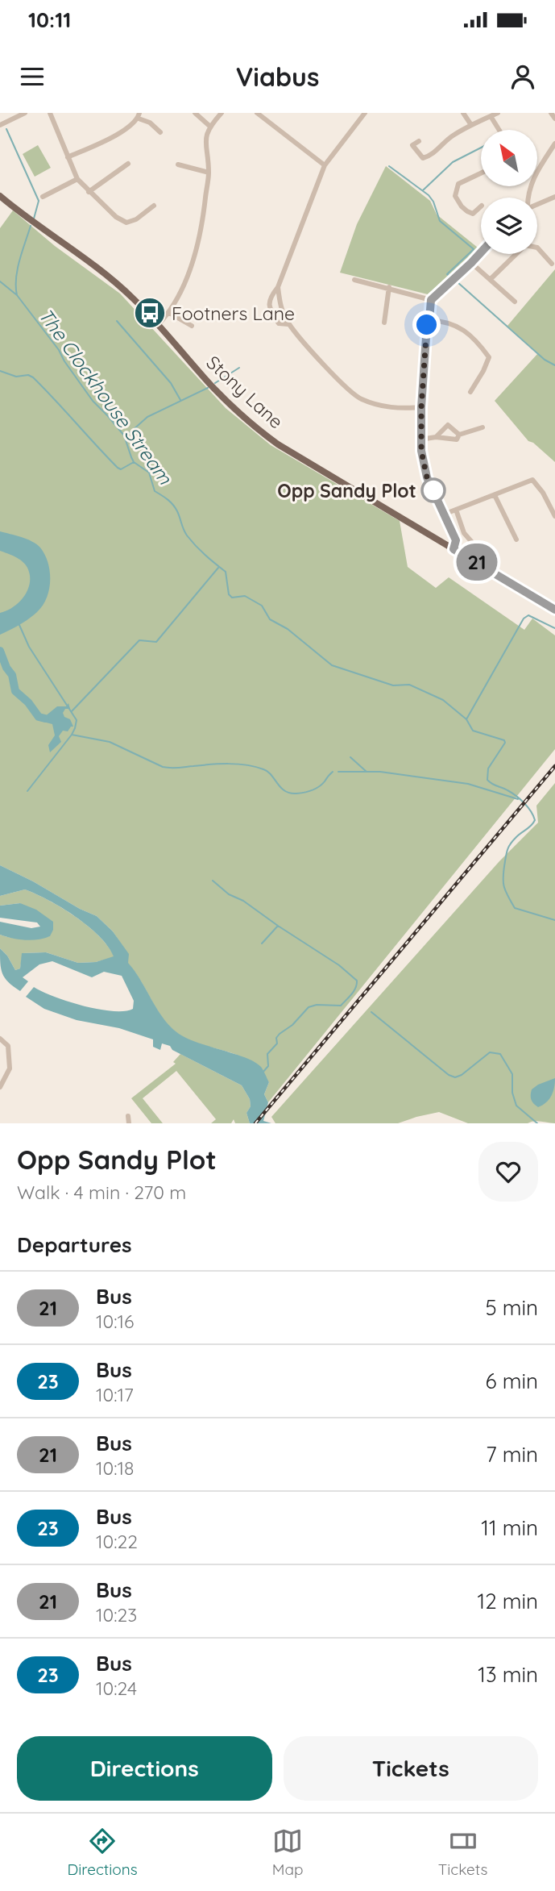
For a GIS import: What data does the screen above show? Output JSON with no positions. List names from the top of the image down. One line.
{"streets":{"main road":["Stony Lane"]},"water":["The Clockhouse Stream"],"places":{"bus stop":["Footners Lane"],"other":["Opp Sandy Plot"]},"lines":["bus line 21"],"north":"top left","page":{"status":"10:11","header":"Viabus","on_map":"21","heading":[["Opp Sandy Plot","Walk · 4 min · 270 m"],"Departures"],"list":[{"mark":"21","name":"Bus","note":"10:16","value":"5 min"},{"mark":"23","name":"Bus","note":"10:17","value":"6 min"},{"mark":"21","name":"Bus","note":"10:18","value":"7 min"},{"mark":"23","name":"Bus","note":"10:22","value":"11 min"},{"mark":"21","name":"Bus","note":"10:23","value":"12 min"},{"mark":"23","name":"Bus","note":"10:24","value":"13 min"}],"buttons":["Directions","Tickets"],"tabs":["Directions","Map","Tickets"]}}
